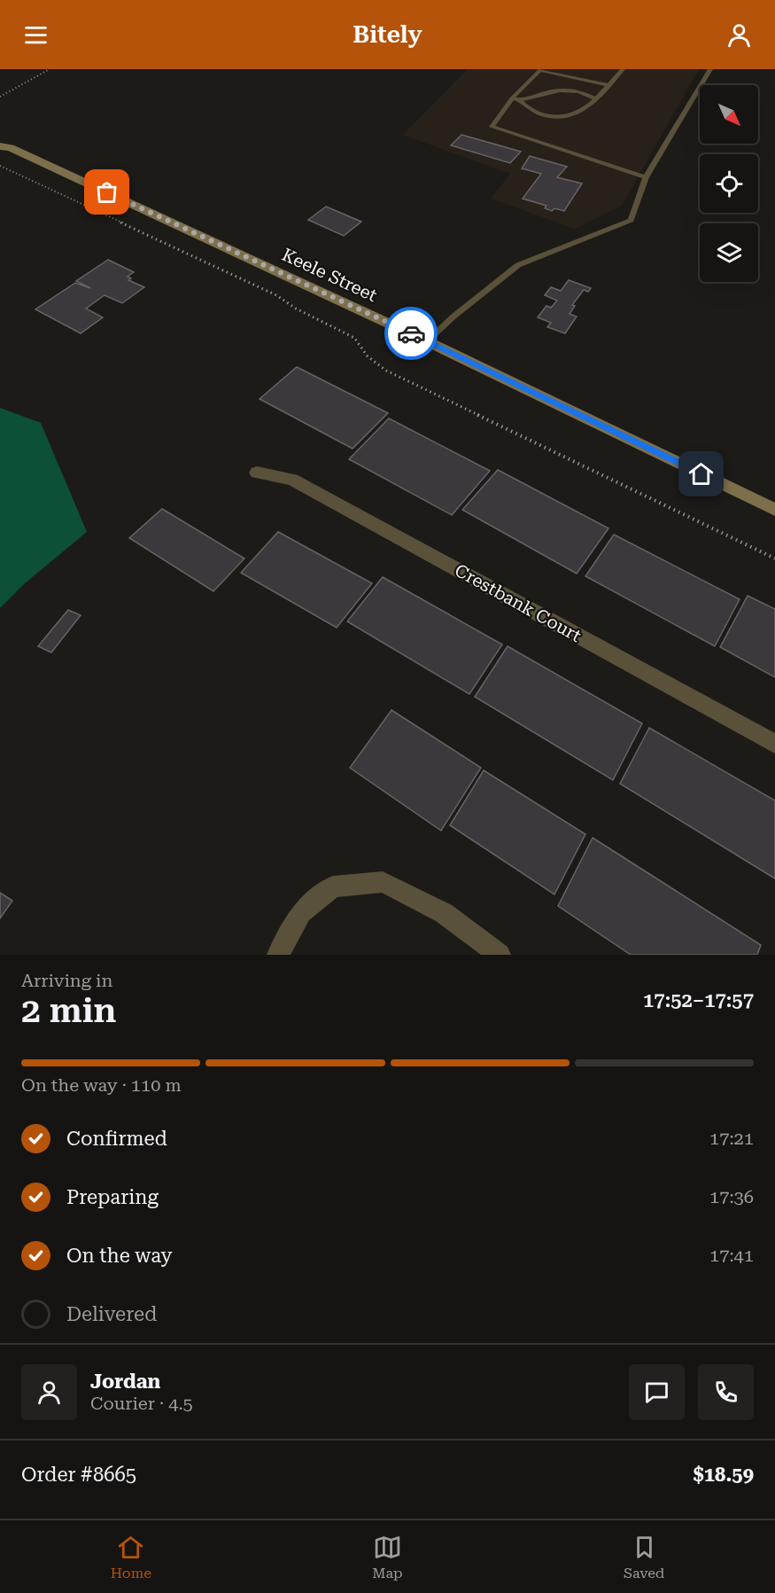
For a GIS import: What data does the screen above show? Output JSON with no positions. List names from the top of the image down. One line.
{"streets":{"main road":["Keele Street"],"street":["Crestbank Court"]},"north":"bottom right","page":{"header":"Bitely","heading":["2 min","Arriving in","17:52–17:57"],"panel":["Jordan","Courier · 4.5","Order #8665","$18.59"],"bar":"On the way · 110 m","list":[["Confirmed","17:21"],["Preparing","17:36"],["On the way","17:41"],"Delivered"],"tabs":["Home","Map","Saved"]}}
